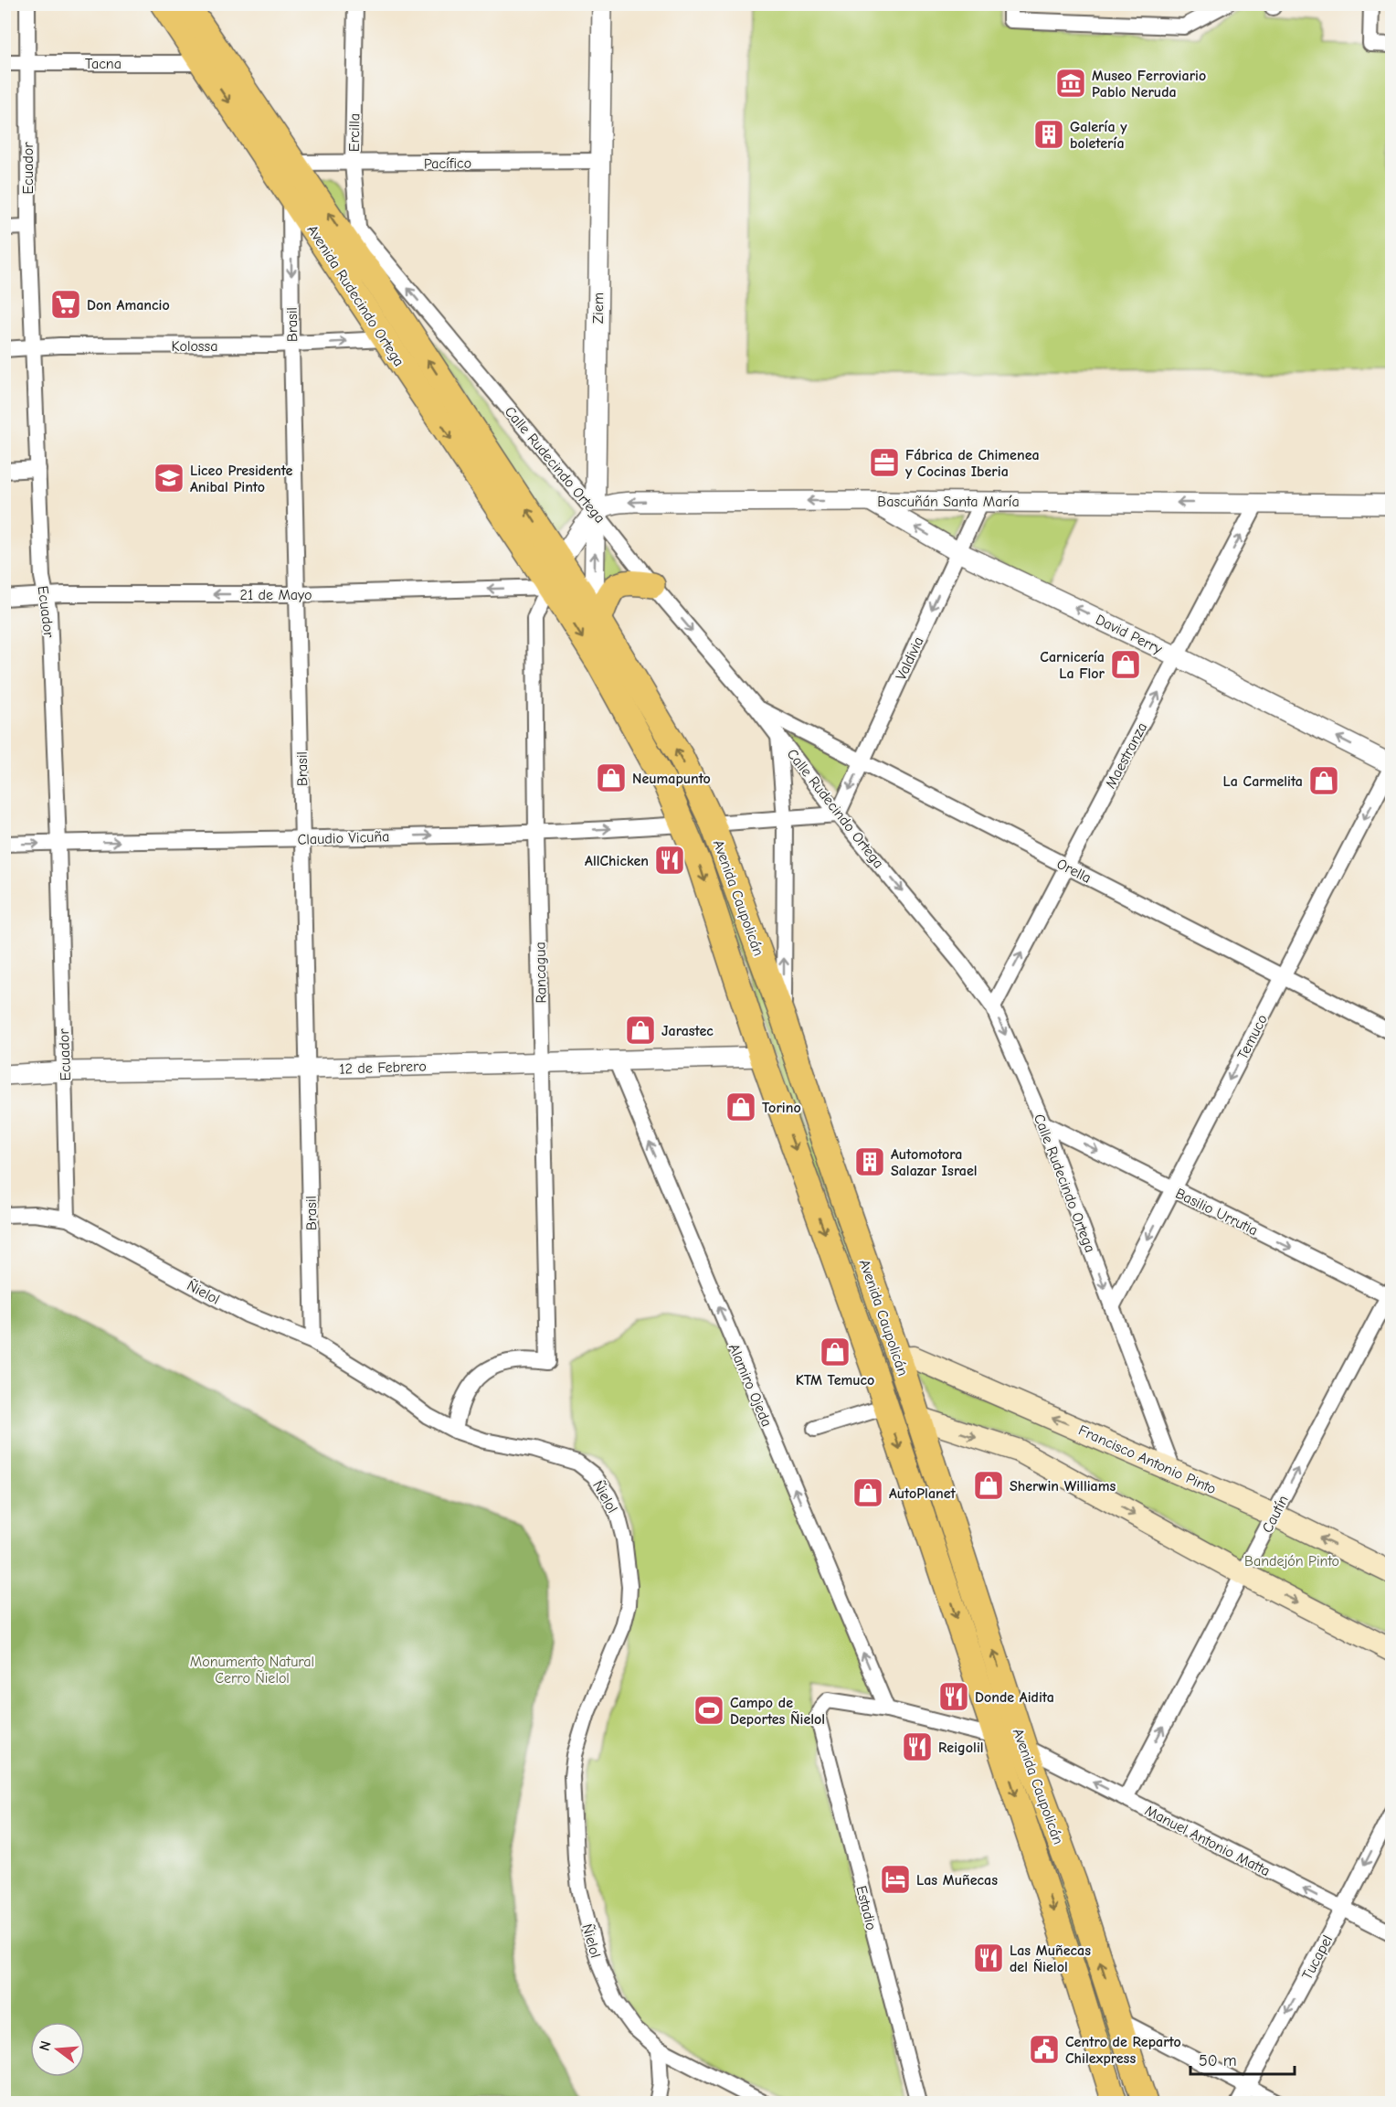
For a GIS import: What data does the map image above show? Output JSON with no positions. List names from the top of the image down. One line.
{"streets":{"main road":["Avenida Rudecindo Ortega","Avenida Caupolicán","Francisco Antonio Pinto"],"street":["Tacna","Ercilla","Pacífico","Ecuador","Ziem","Brasil","Kolossa","Calle Rudecindo Ortega","Bascuñán Santa María","21 de Mayo","David Perry","Valdivia","Maestranza","Claudio Vicuña","Orella","Rancagua","Temuco","12 de Febrero","Basilio Urrutia","Ñielol","Alamiro Ojeda","Cautín","Manuel Antonio Matta","Estadio","Tucapel"]},"crossings":[["Tacna","Ecuador"],["Tacna","Avenida Rudecindo Ortega"],["Ercilla","Pacífico"],["Ercilla","Avenida Rudecindo Ortega"],["Ercilla","Calle Rudecindo Ortega"],["Pacífico","Avenida Rudecindo Ortega"],["Pacífico","Ziem"],["Ecuador","Kolossa"],["Ecuador","21 de Mayo"],["Ecuador","Claudio Vicuña"],["Ecuador","12 de Febrero"],["Ecuador","Ñielol"],["Avenida Rudecindo Ortega","Brasil"],["Avenida Rudecindo Ortega","Kolossa"],["Avenida Rudecindo Ortega","21 de Mayo"],["Avenida Rudecindo Ortega","Avenida Caupolicán"],["Avenida Rudecindo Ortega","Rancagua"],["Ziem","Calle Rudecindo Ortega"],["Ziem","Bascuñán Santa María"],["Ziem","Avenida Caupolicán"],["Brasil","Kolossa"],["Brasil","21 de Mayo"],["Brasil","Claudio Vicuña"],["Brasil","12 de Febrero"],["Brasil","Ñielol"],["Calle Rudecindo Ortega","Bascuñán Santa María"],["Calle Rudecindo Ortega","Valdivia"],["Calle Rudecindo Ortega","Maestranza"],["Calle Rudecindo Ortega","Orella"],["Calle Rudecindo Ortega","Temuco"],["Calle Rudecindo Ortega","Basilio Urrutia"],["Calle Rudecindo Ortega","Francisco Antonio Pinto"],["Bascuñán Santa María","David Perry"],["Bascuñán Santa María","Valdivia"],["Bascuñán Santa María","Maestranza"],["21 de Mayo","Avenida Caupolicán"],["21 de Mayo","Rancagua"],["David Perry","Valdivia"],["David Perry","Maestranza"],["David Perry","Temuco"],["Valdivia","Orella"],["Maestranza","Orella"],["Claudio Vicuña","Avenida Caupolicán"],["Claudio Vicuña","Rancagua"],["Orella","Temuco"],["Avenida Caupolicán","Rancagua"],["Avenida Caupolicán","12 de Febrero"],["Avenida Caupolicán","Francisco Antonio Pinto"],["Avenida Caupolicán","Manuel Antonio Matta"],["Rancagua","12 de Febrero"],["Rancagua","Ñielol"],["Temuco","Basilio Urrutia"],["12 de Febrero","Alamiro Ojeda"],["Basilio Urrutia","Cautín"],["Alamiro Ojeda","Estadio"],["Francisco Antonio Pinto","Cautín"],["Cautín","Manuel Antonio Matta"],["Manuel Antonio Matta","Tucapel"]],"one_way":["Bascuñán Santa María","21 de Mayo","David Perry","Valdivia","Maestranza","Claudio Vicuña","Temuco","Basilio Urrutia","Alamiro Ojeda","Cautín","Manuel Antonio Matta","Tucapel"],"parks":["Bandejón Pinto","Monumento Natural Cerro Ñielol"],"places":{"museum":["Museo Ferroviario Pablo Neruda"],"building":["Galería y boletería","Automotora Salazar Israel"],"supermarket":["Don Amancio"],"office":["Fábrica de Chimenea y Cocinas Iberia"],"school or university":["Liceo Presidente Anibal Pinto"],"shop":["Carnicería La Flor","Neumapunto","La Carmelita","Jarastec","Torino","KTM Temuco","Sherwin Williams","AutoPlanet"],"restaurant":["AllChicken","Donde Aidita","Reigolil","Las Muñecas del Ñielol"],"sports":["Campo de Deportes Ñielol"],"hotel":["Las Muñecas"],"public building":["Centro de Reparto Chilexpress"]},"scale_bar":"50 m","north":"left"}
